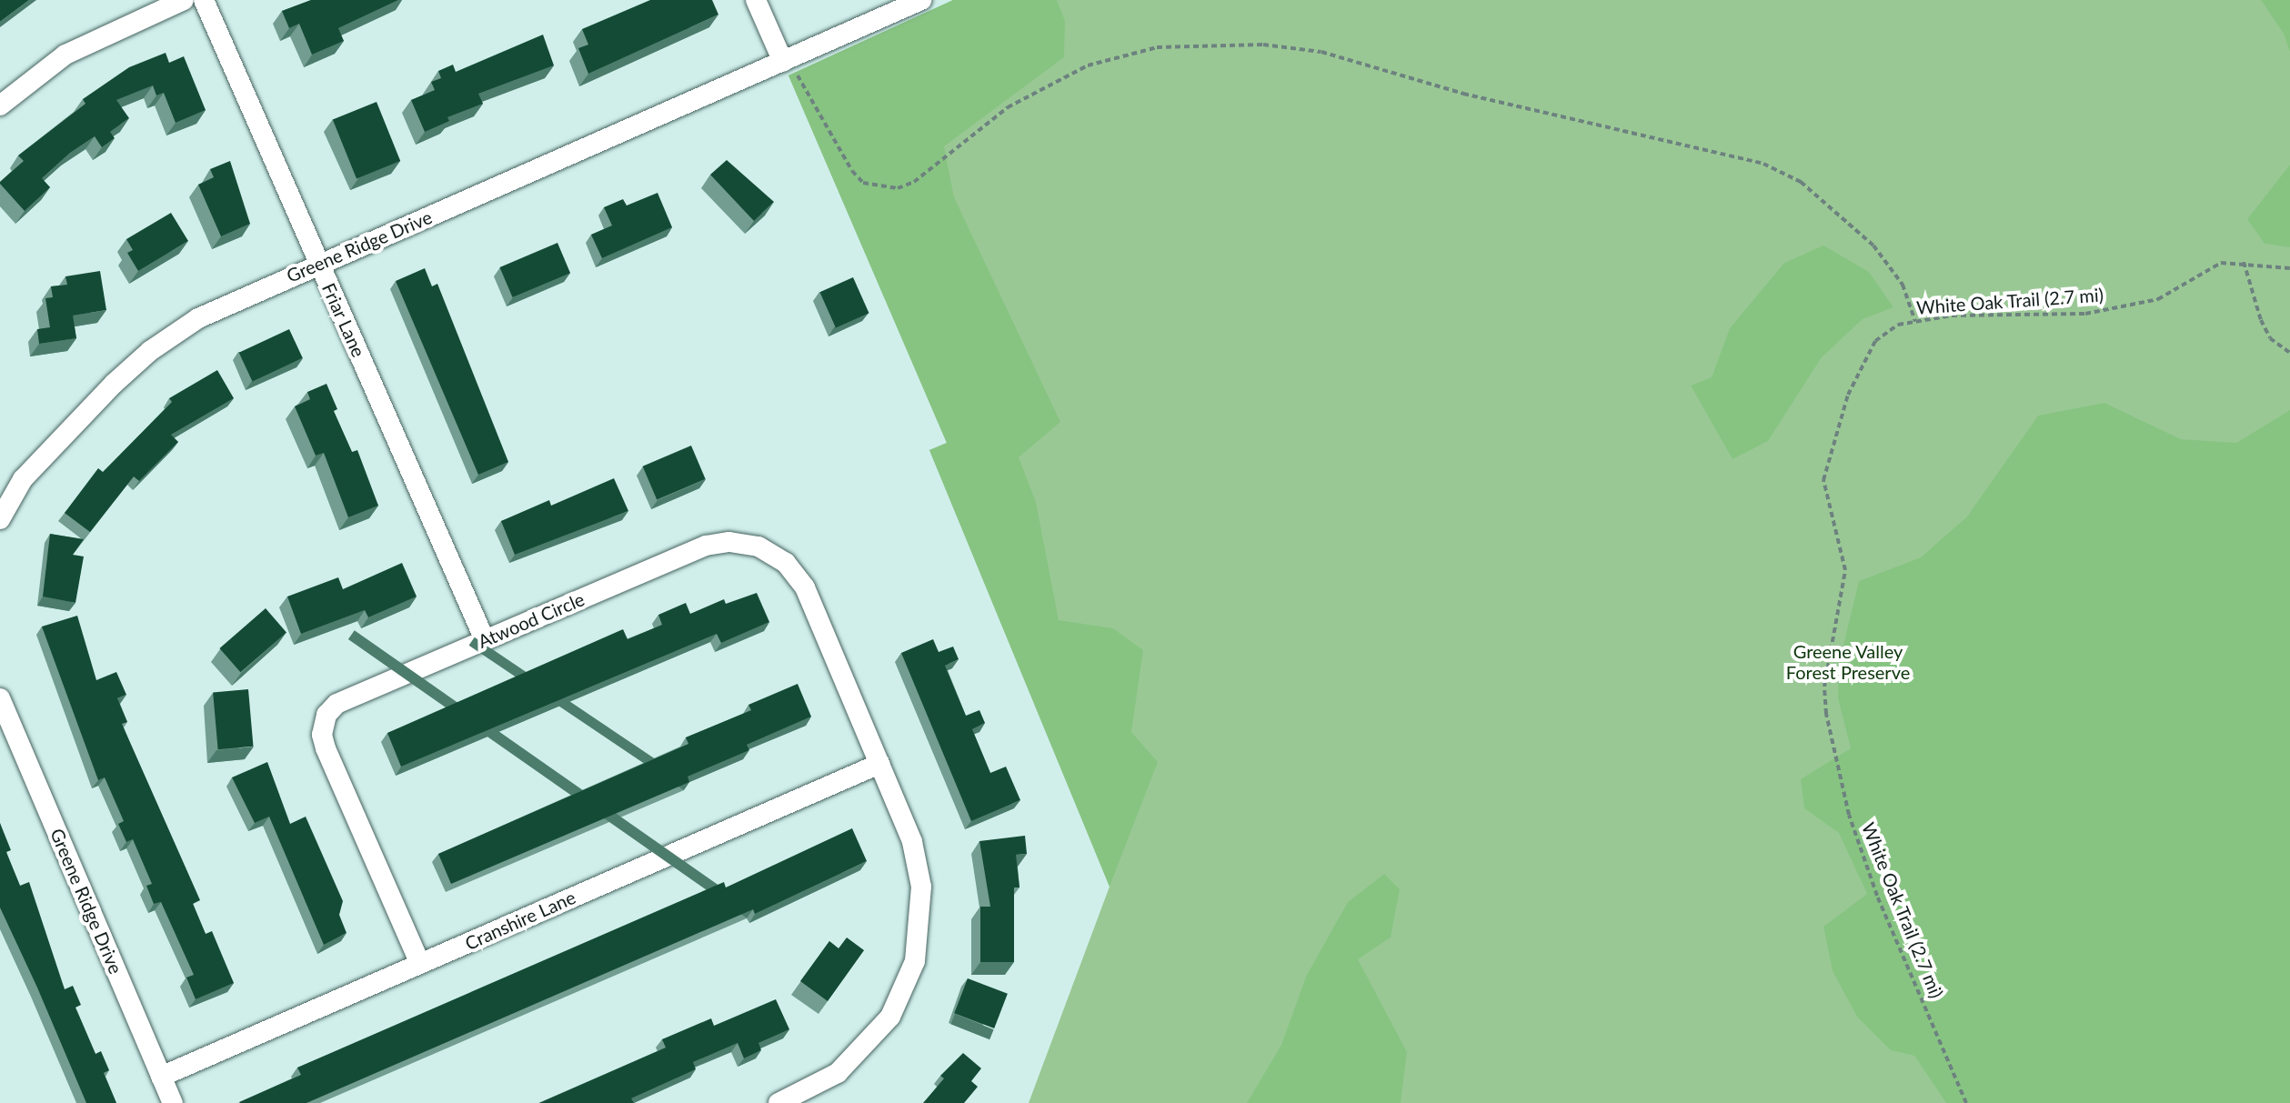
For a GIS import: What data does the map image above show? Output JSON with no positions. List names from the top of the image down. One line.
{"streets":{"street":["Greene Ridge Drive","Friar Lane","Atwood Circle","Cranshire Lane"],"path":["White Oak Trail (2.7 mi)"]},"crossings":[["Greene Ridge Drive","Friar Lane"],["Greene Ridge Drive","Cranshire Lane"],["Friar Lane","Atwood Circle"],["Atwood Circle","Cranshire Lane"]],"parks":["Greene Valley Forest Preserve"]}
